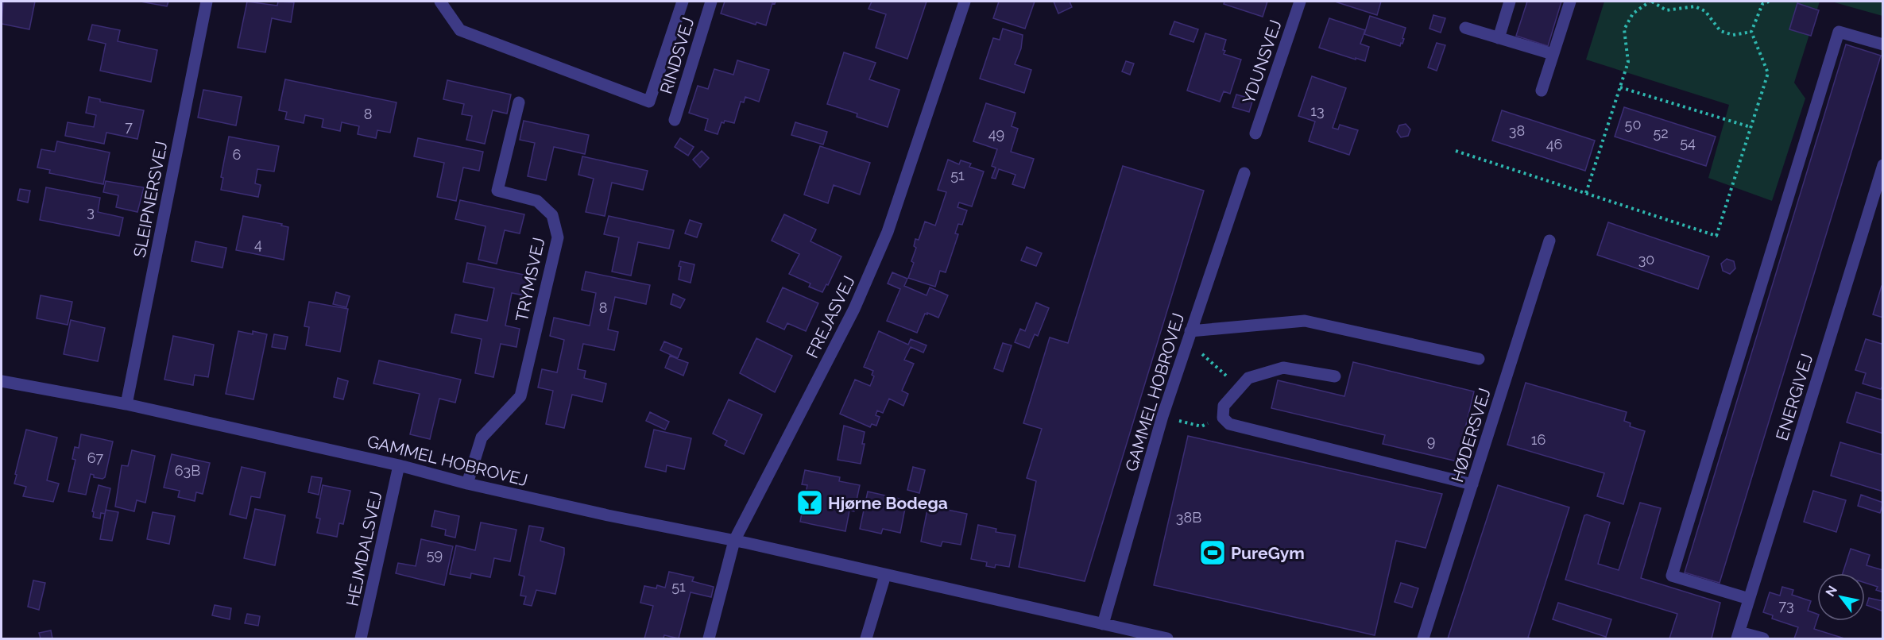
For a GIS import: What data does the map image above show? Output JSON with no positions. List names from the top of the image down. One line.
{"streets":{"street":["RINDSVEJ","YDUNSVEJ","SLEIPNERSVEJ","TRYMSVEJ","FREJASVEJ","GAMMEL HOBROVEJ","ENERGIVEJ","HØDERSVEJ","HEJMDALSVEJ"]},"crossings":[["SLEIPNERSVEJ","GAMMEL HOBROVEJ"],["TRYMSVEJ","GAMMEL HOBROVEJ"],["FREJASVEJ","GAMMEL HOBROVEJ"],["GAMMEL HOBROVEJ","HEJMDALSVEJ"]],"places":{"bar":["Hjørne Bodega"],"sports":["PureGym"]},"house_numbers":["13","8","50","7","38","52","49","54","46","6","51","3","4","30","8","16","9","67","63B","38B","59","51","73"],"north":"top left"}
